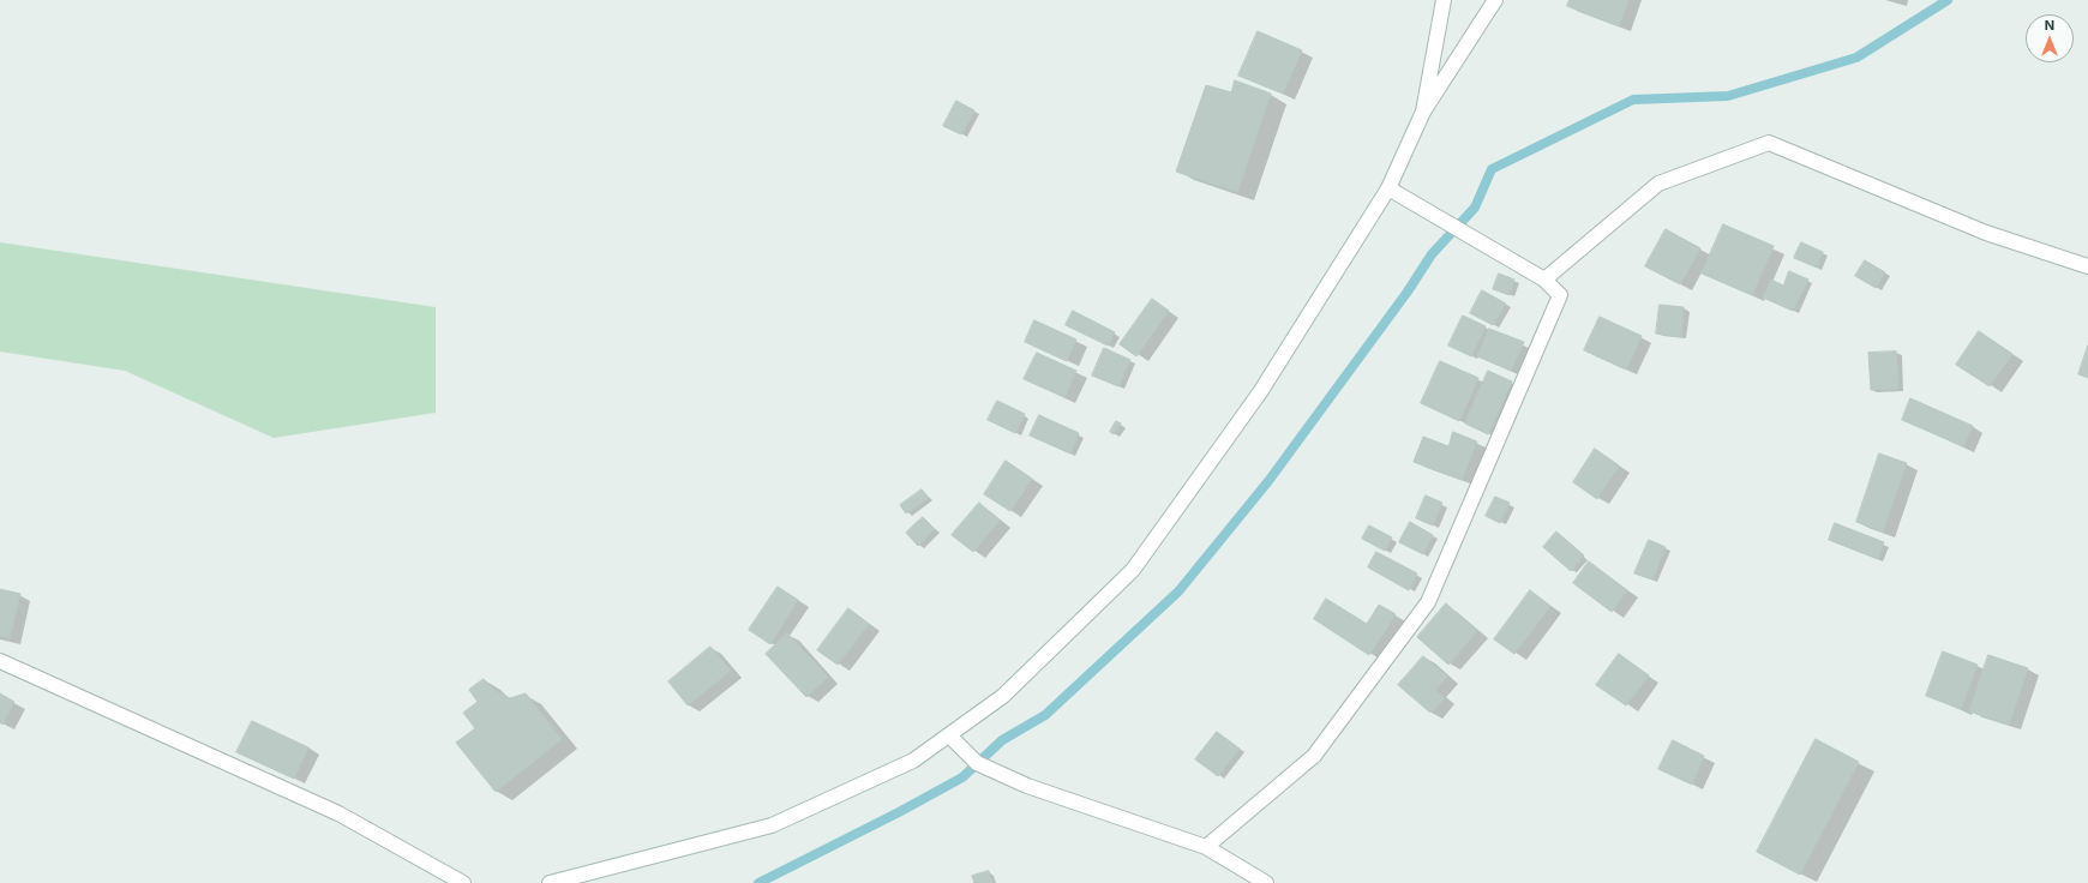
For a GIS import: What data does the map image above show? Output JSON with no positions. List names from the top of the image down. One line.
{"north":"top"}
